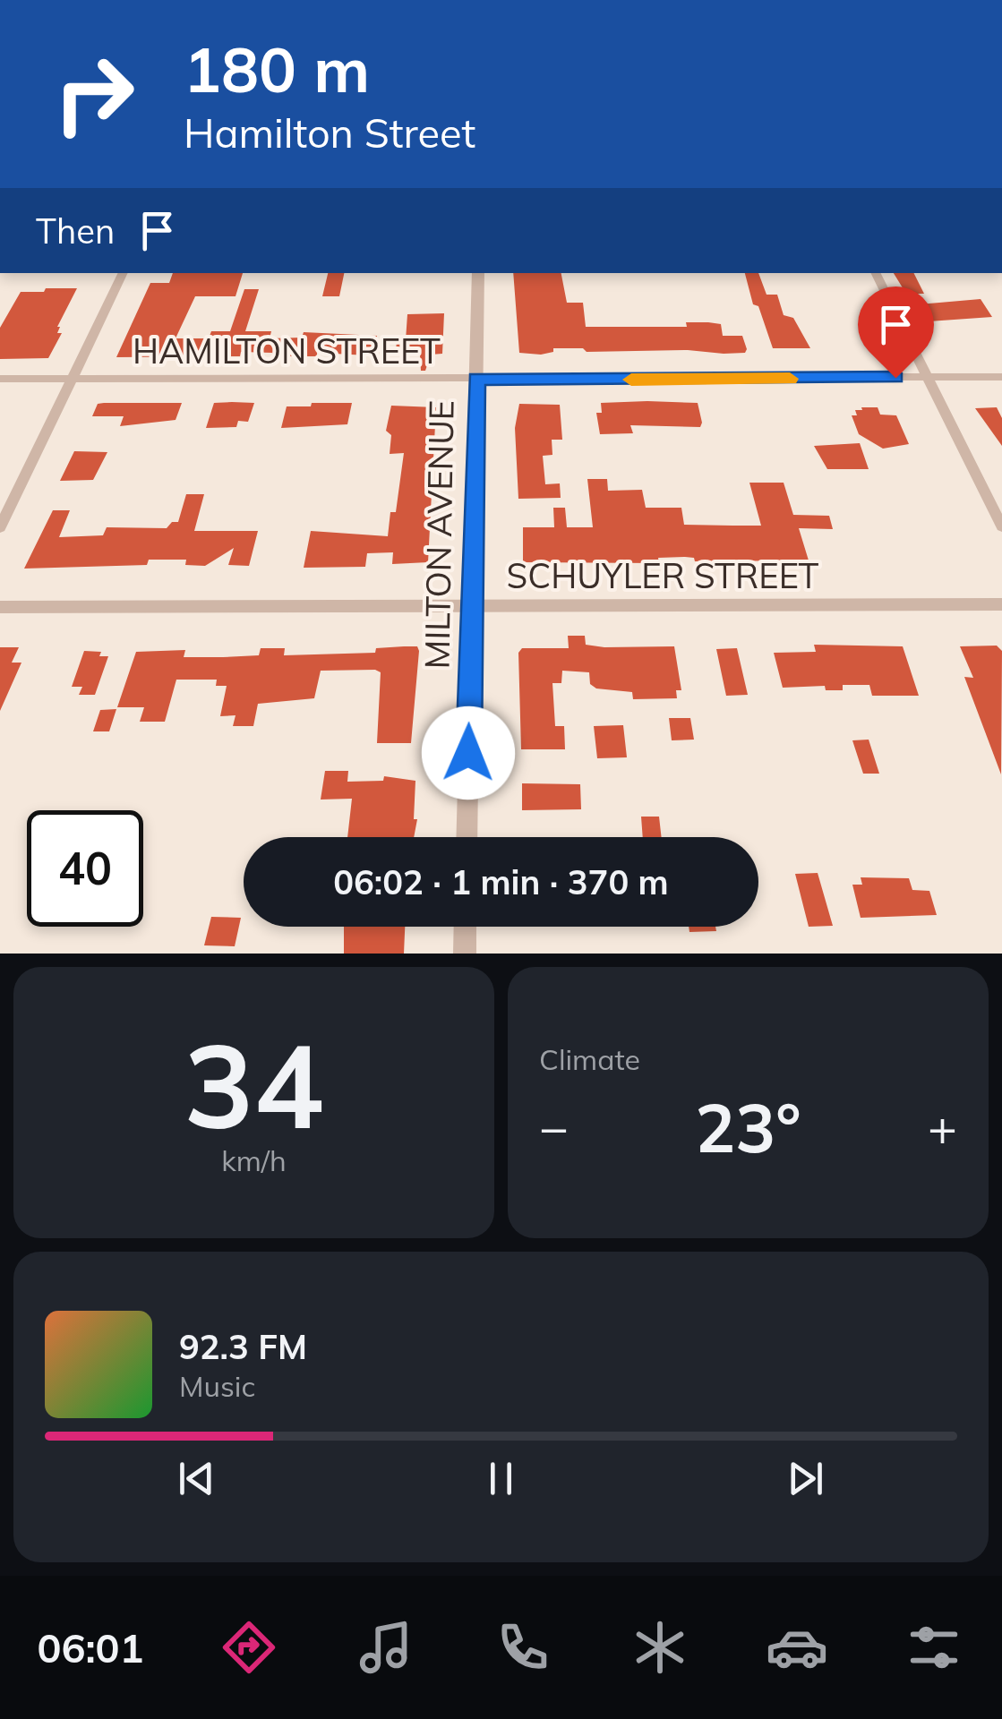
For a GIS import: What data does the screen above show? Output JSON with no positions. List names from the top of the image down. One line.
{"streets":{"street":["HAMILTON STREET","MILTON AVENUE","SCHUYLER STREET"]},"crossings":[["HAMILTON STREET","MILTON AVENUE"],["MILTON AVENUE","SCHUYLER STREET"]],"page":{"turn":["180 m","Hamilton Street"],"then":"Then","limit":"40","trip":"06:02 · 1 min · 370 m","tile":[["34","km/h"],"Climate"],"heat":["−","23°","+"],"song":["92.3 FM","Music"],"tabs":"06:01"}}
